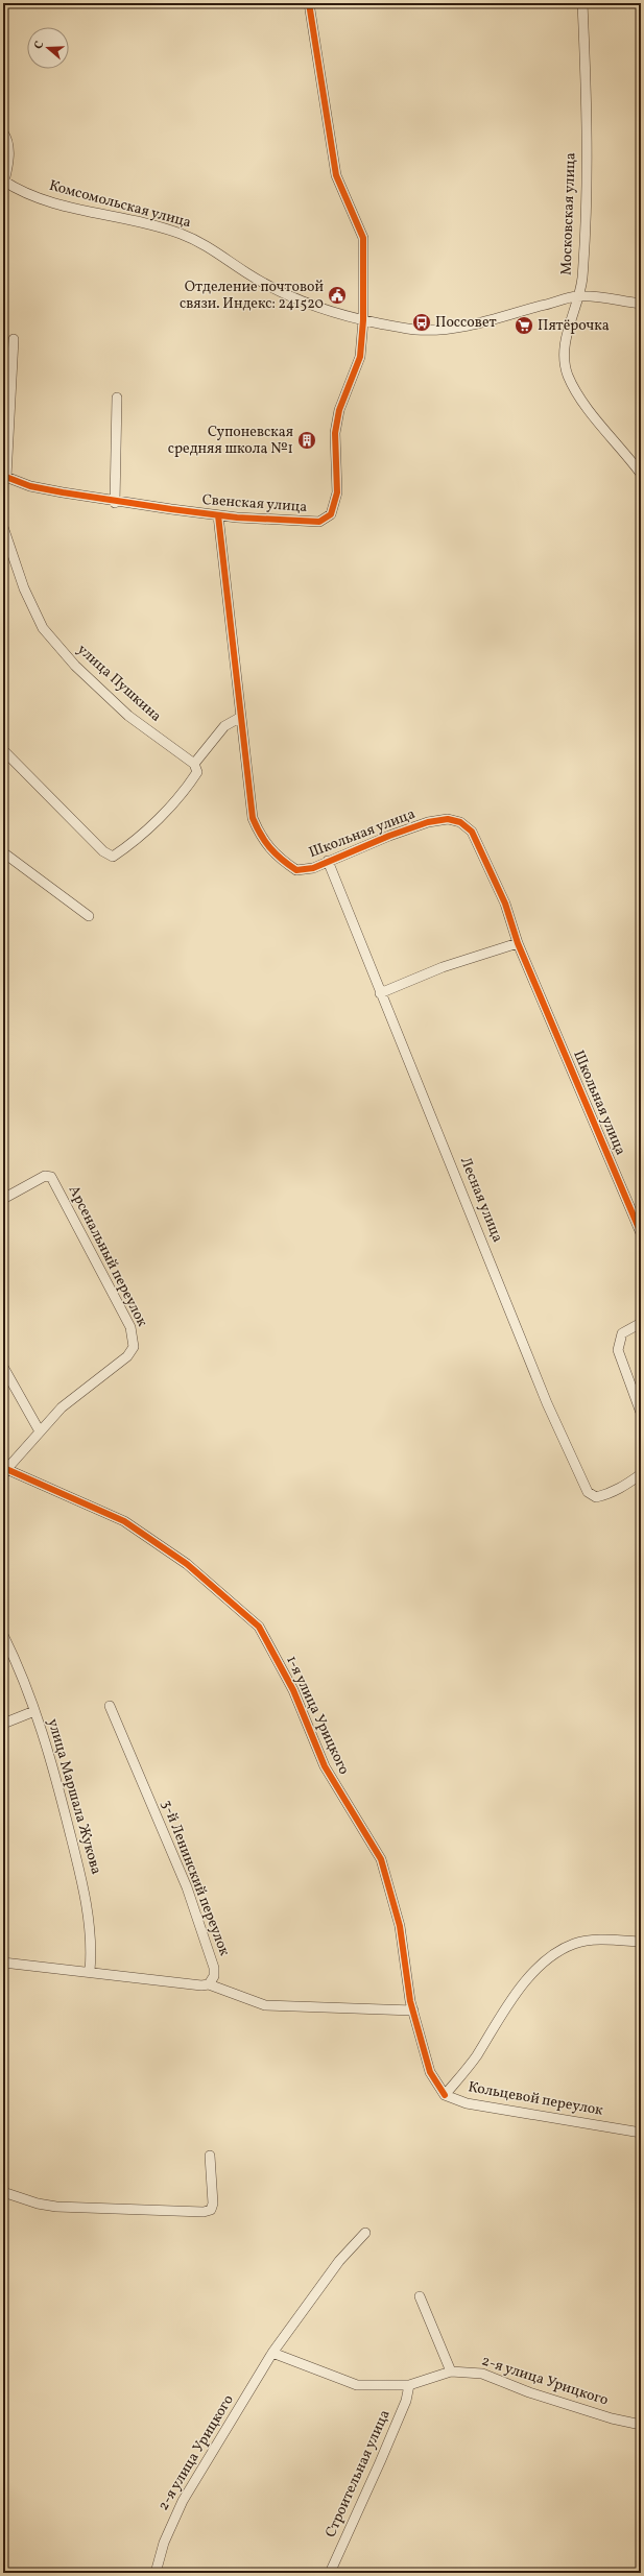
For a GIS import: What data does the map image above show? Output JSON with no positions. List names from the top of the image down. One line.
{"streets":{"street":["Комсомольская улица","Московская улица","Свенская улица","улица Пушкина","Школьная улица","Лесная улица","Арсенальный переулок","1-я улица Урицкого","улица Маршала Жукова","3-й Ленинский переулок","Кольцевой переулок","2-я улица Урицкого","Строительная улица"]},"crossings":[["Комсомольская улица","Московская улица"],["Комсомольская улица","Свенская улица"],["Свенская улица","Школьная улица"],["Школьная улица","Лесная улица"],["Арсенальный переулок","1-я улица Урицкого"],["1-я улица Урицкого","Кольцевой переулок"],["2-я улица Урицкого","Строительная улица"]],"places":{"public building":["Отделение почтовой связи. Индекс: 241520"],"bus stop":["Поссовет"],"supermarket":["Пятёрочка"],"building":["Супоневская средняя школа №1"]},"north":"left"}
